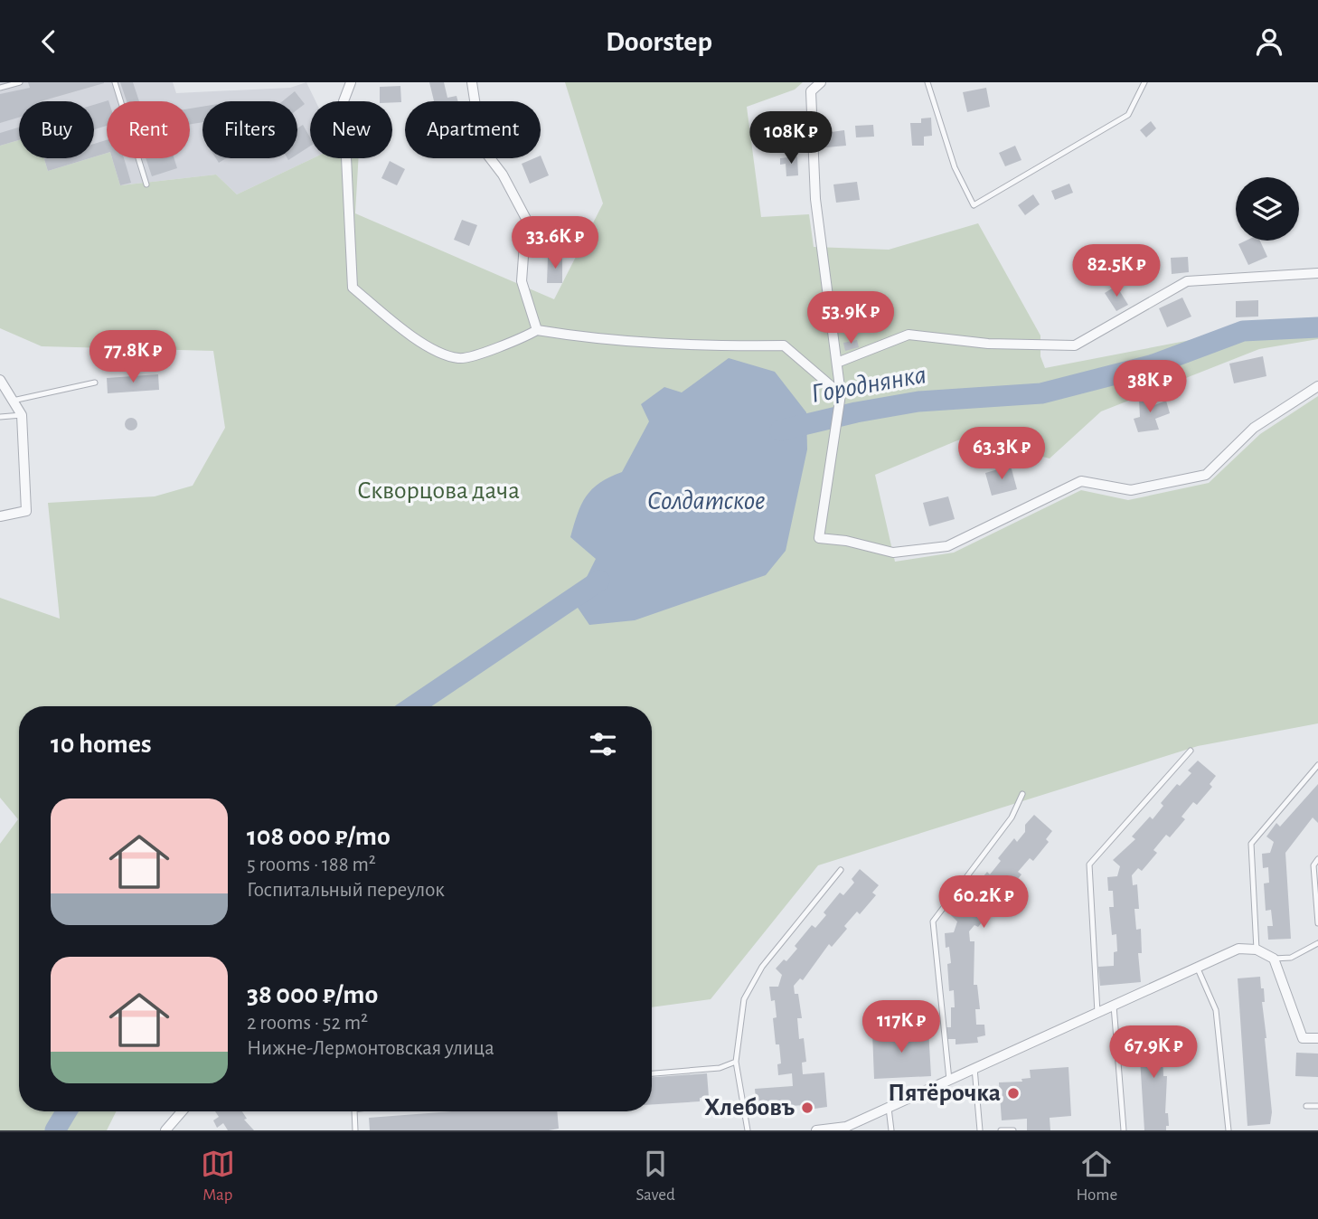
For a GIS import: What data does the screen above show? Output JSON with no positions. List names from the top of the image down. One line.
{"water":["Городнянка","Солдатское"],"parks":["Скворцова дача"],"places":["Пятёрочка","Хлебовъ"],"page":{"header":"Doorstep","chip":["Buy","Rent","Filters","New","Apartment"],"price":["108K ₽","33.6K ₽","82.5K ₽","53.9K ₽","77.8K ₽","38K ₽","63.3K ₽","60.2K ₽","117K ₽","67.9K ₽"],"heading":"10 homes","list":[{"name":"108 000 ₽/mo","note":"5 rooms · 188 m² · Госпитальный переулок"},{"name":"38 000 ₽/mo","note":"2 rooms · 52 m² · Нижне-Лермонтовская улица"}],"tabs":["Map","Saved","Home"]}}
